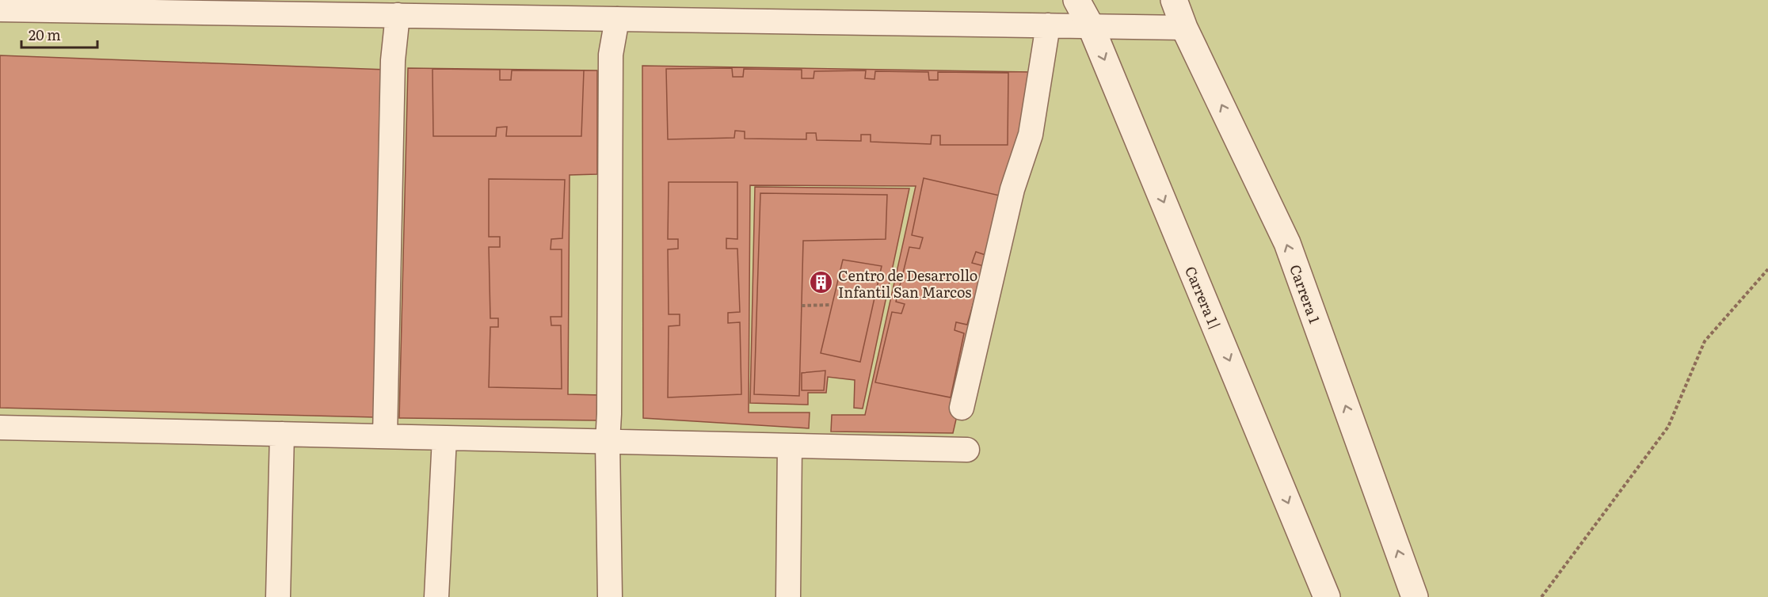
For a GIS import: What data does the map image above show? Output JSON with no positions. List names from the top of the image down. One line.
{"streets":{"street":["Carrera 1","Carrera 1|"]},"one_way":["Carrera 1","Carrera 1|"],"places":{"building":["Centro de Desarrollo Infantil San Marcos"]},"scale_bar":"20 m"}
